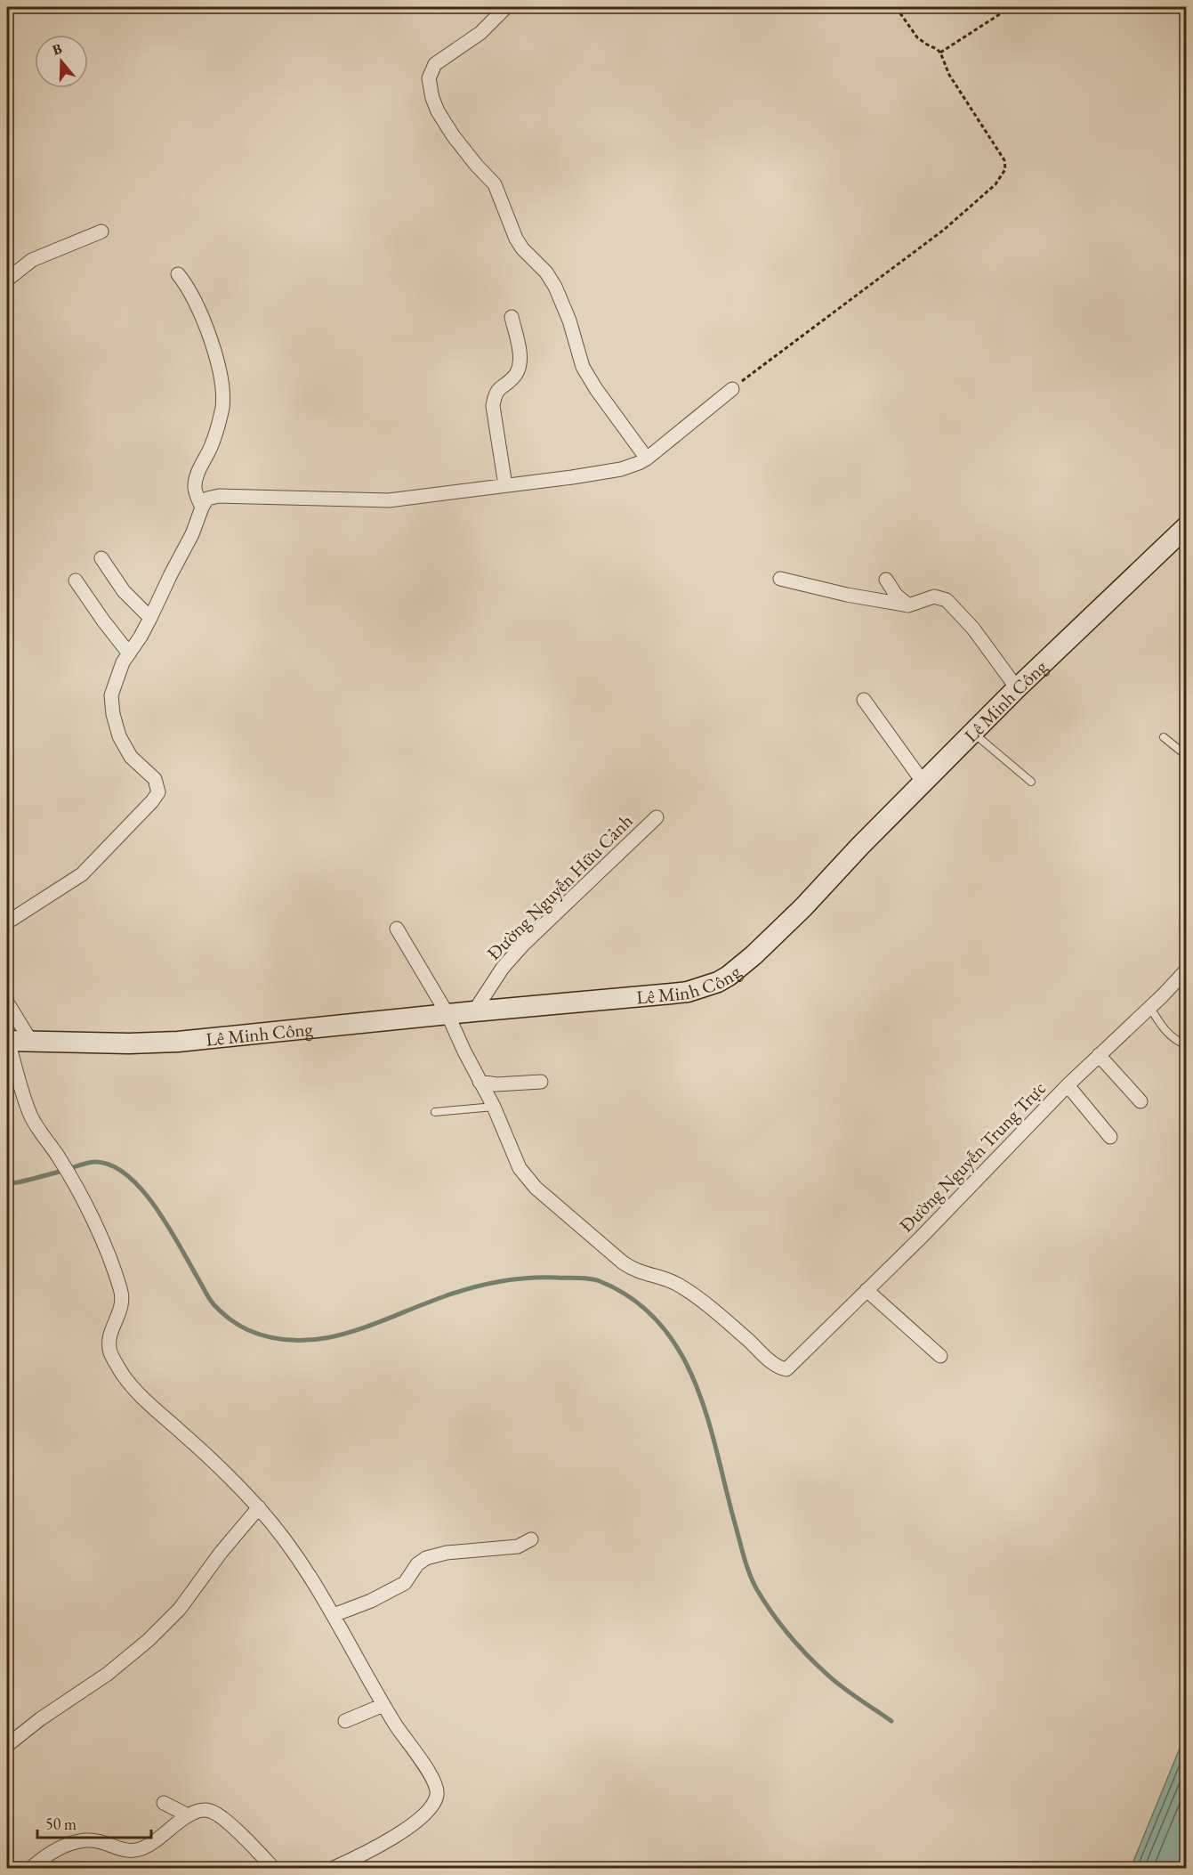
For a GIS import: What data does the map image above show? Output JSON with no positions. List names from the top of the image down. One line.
{"streets":{"main road":["Lê Minh Công"],"street":["Đường Nguyễn Hữu Cảnh","Đường Nguyễn Trung Trực"]},"crossings":[["Lê Minh Công","Đường Nguyễn Hữu Cảnh"]],"scale_bar":"50 m","north":"top"}
